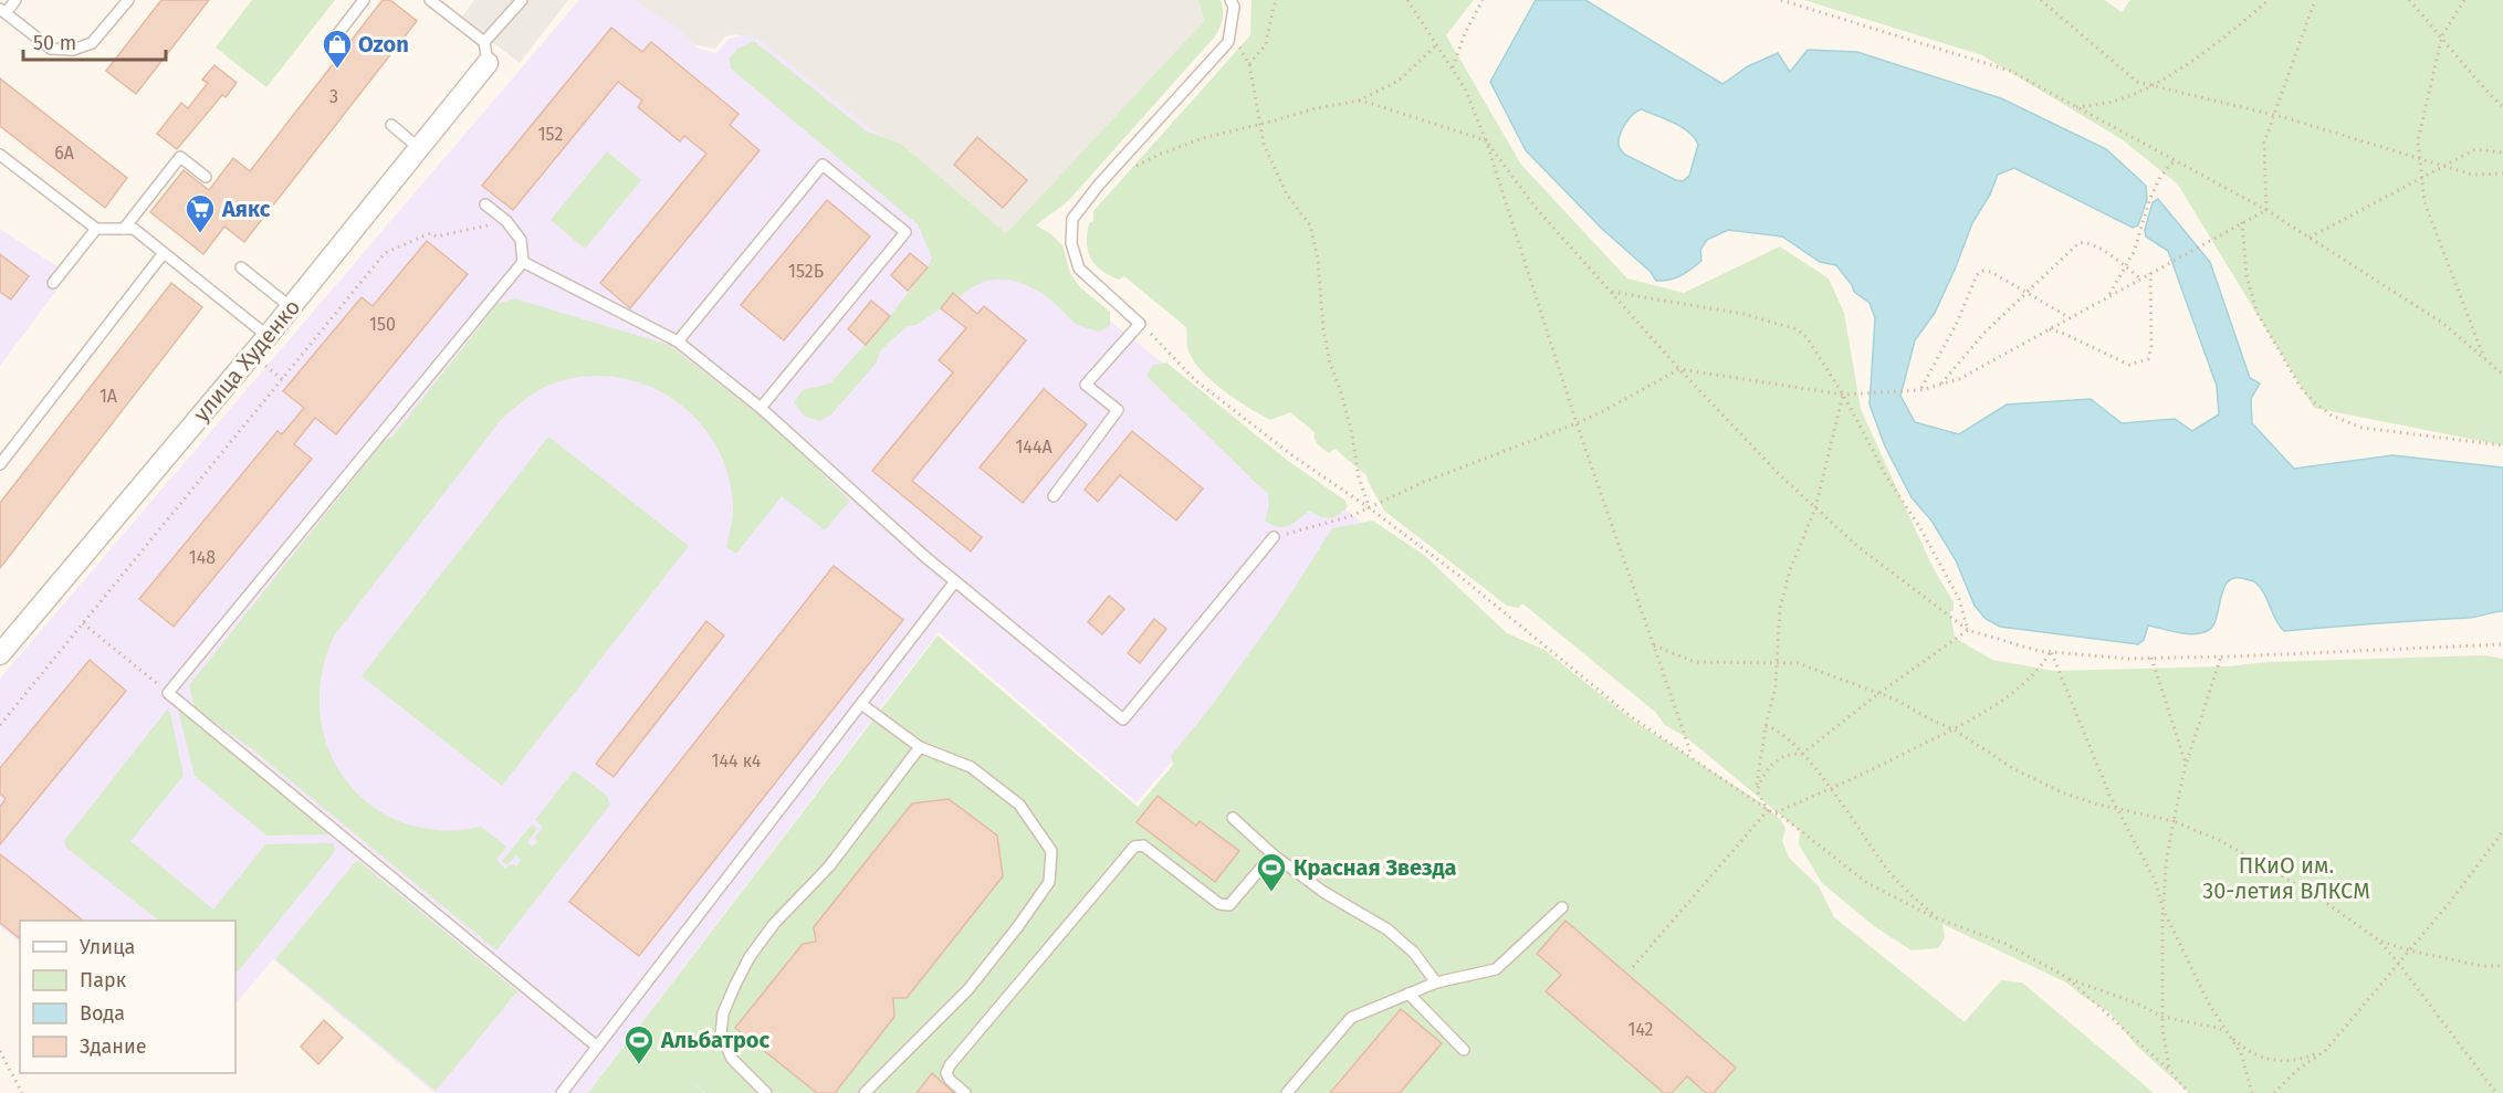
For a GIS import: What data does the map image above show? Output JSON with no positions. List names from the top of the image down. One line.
{"streets":{"street":["улица Худенко"]},"parks":["ПКиО им. 30-летия ВЛКСМ"],"places":{"shop":["Ozon"],"supermarket":["Аякс"],"sports":["Красная Звезда","Альбатрос"]},"house_numbers":["3","152","6А","152Б","150","1А","144А","148","144 к4","142"],"legend":["Улица","Парк","Вода","Здание"],"scale_bar":"50 m"}
